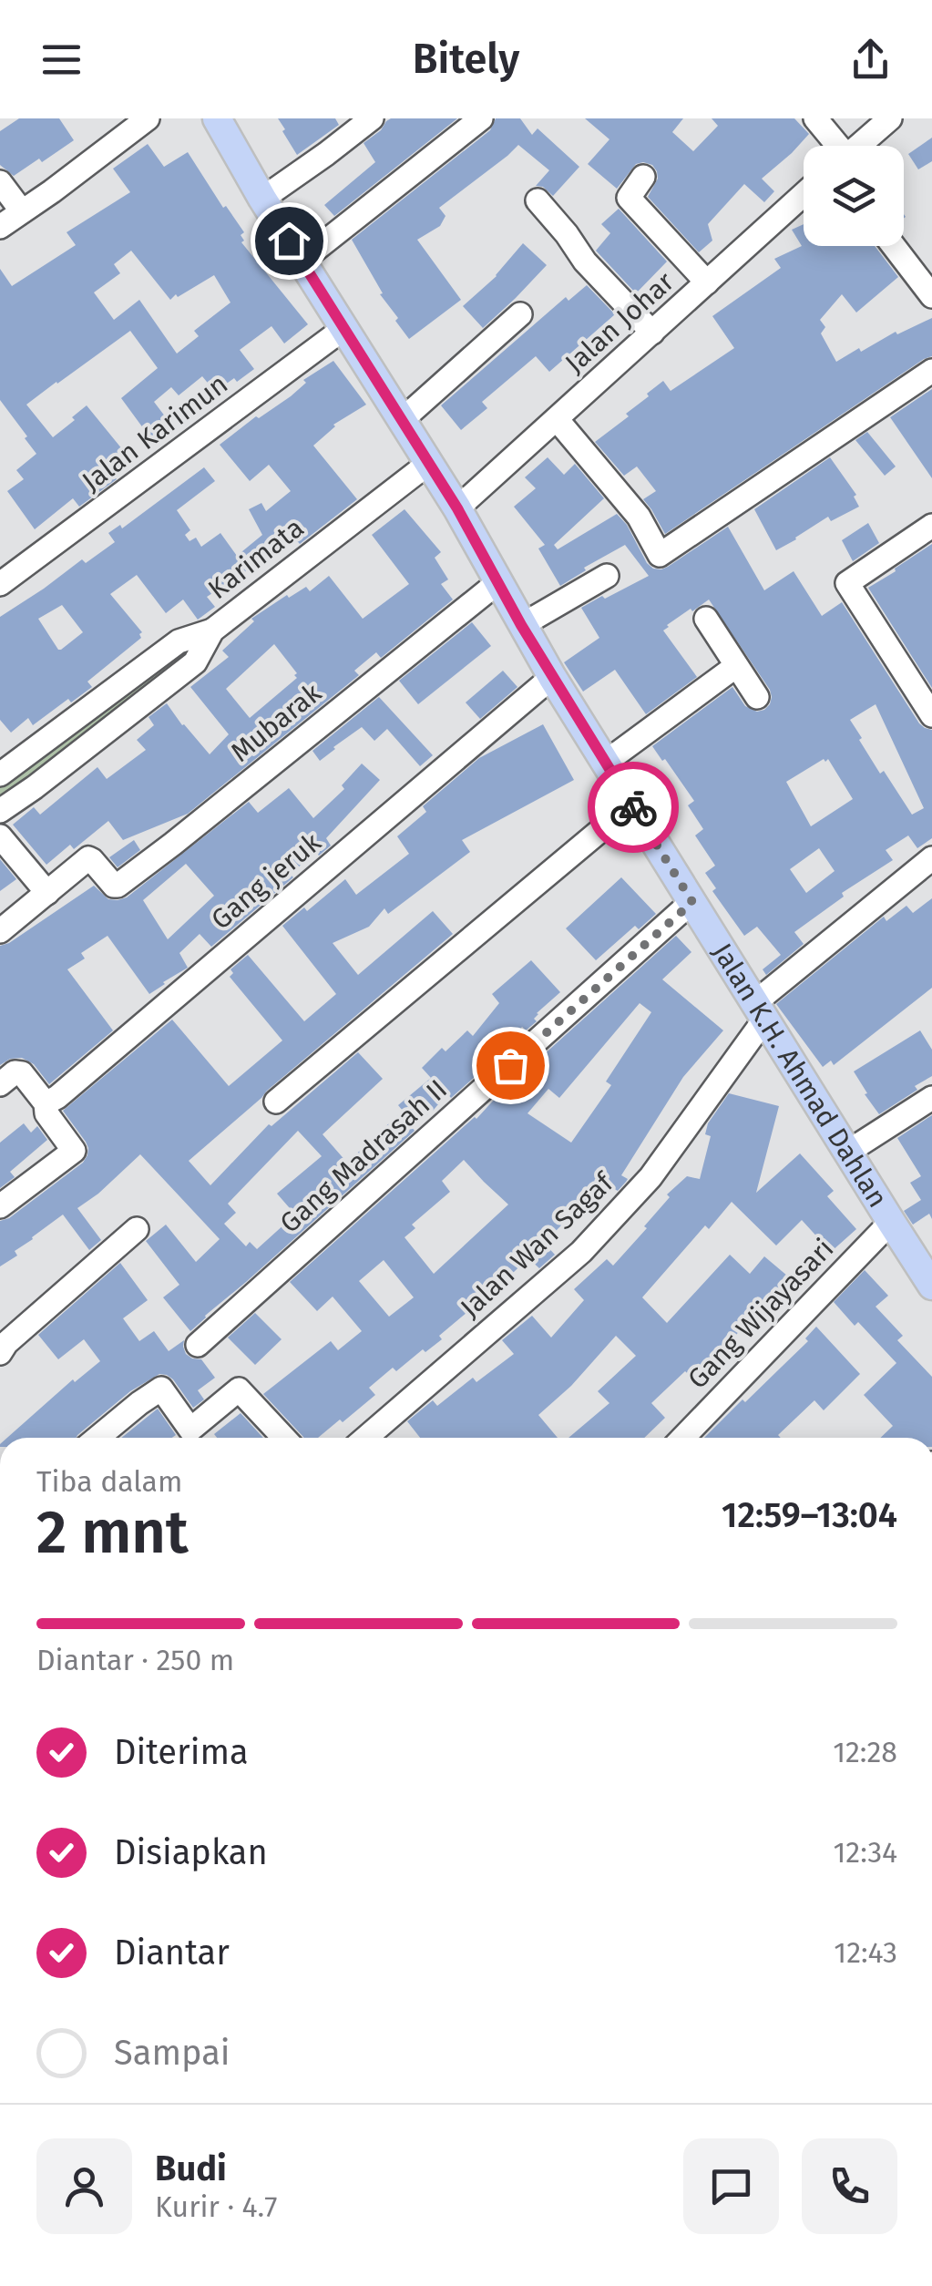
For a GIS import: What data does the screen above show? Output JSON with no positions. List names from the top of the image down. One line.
{"streets":{"main road":["Jalan K.H. Ahmad Dahlan"],"street":["Jalan Johar","Jalan Karimun","Karimata","Mubarak","Gang jeruk","Gang Madrasah II","Jalan Wan Sagaf","Gang Wijayasari"]},"crossings":[["Jalan Johar","Jalan K.H. Ahmad Dahlan"],["Jalan Karimun","Jalan K.H. Ahmad Dahlan"],["Karimata","Jalan K.H. Ahmad Dahlan"],["Mubarak","Jalan K.H. Ahmad Dahlan"],["Gang jeruk","Jalan K.H. Ahmad Dahlan"],["Jalan K.H. Ahmad Dahlan","Gang Madrasah II"],["Jalan K.H. Ahmad Dahlan","Jalan Wan Sagaf"],["Jalan K.H. Ahmad Dahlan","Gang Wijayasari"]],"page":{"header":"Bitely","heading":["2 mnt","Tiba dalam","12:59–13:04"],"panel":["Budi","Kurir · 4.7"],"bar":"Diantar · 250 m","list":[["Diterima","12:28"],["Disiapkan","12:34"],["Diantar","12:43"],"Sampai"]}}
